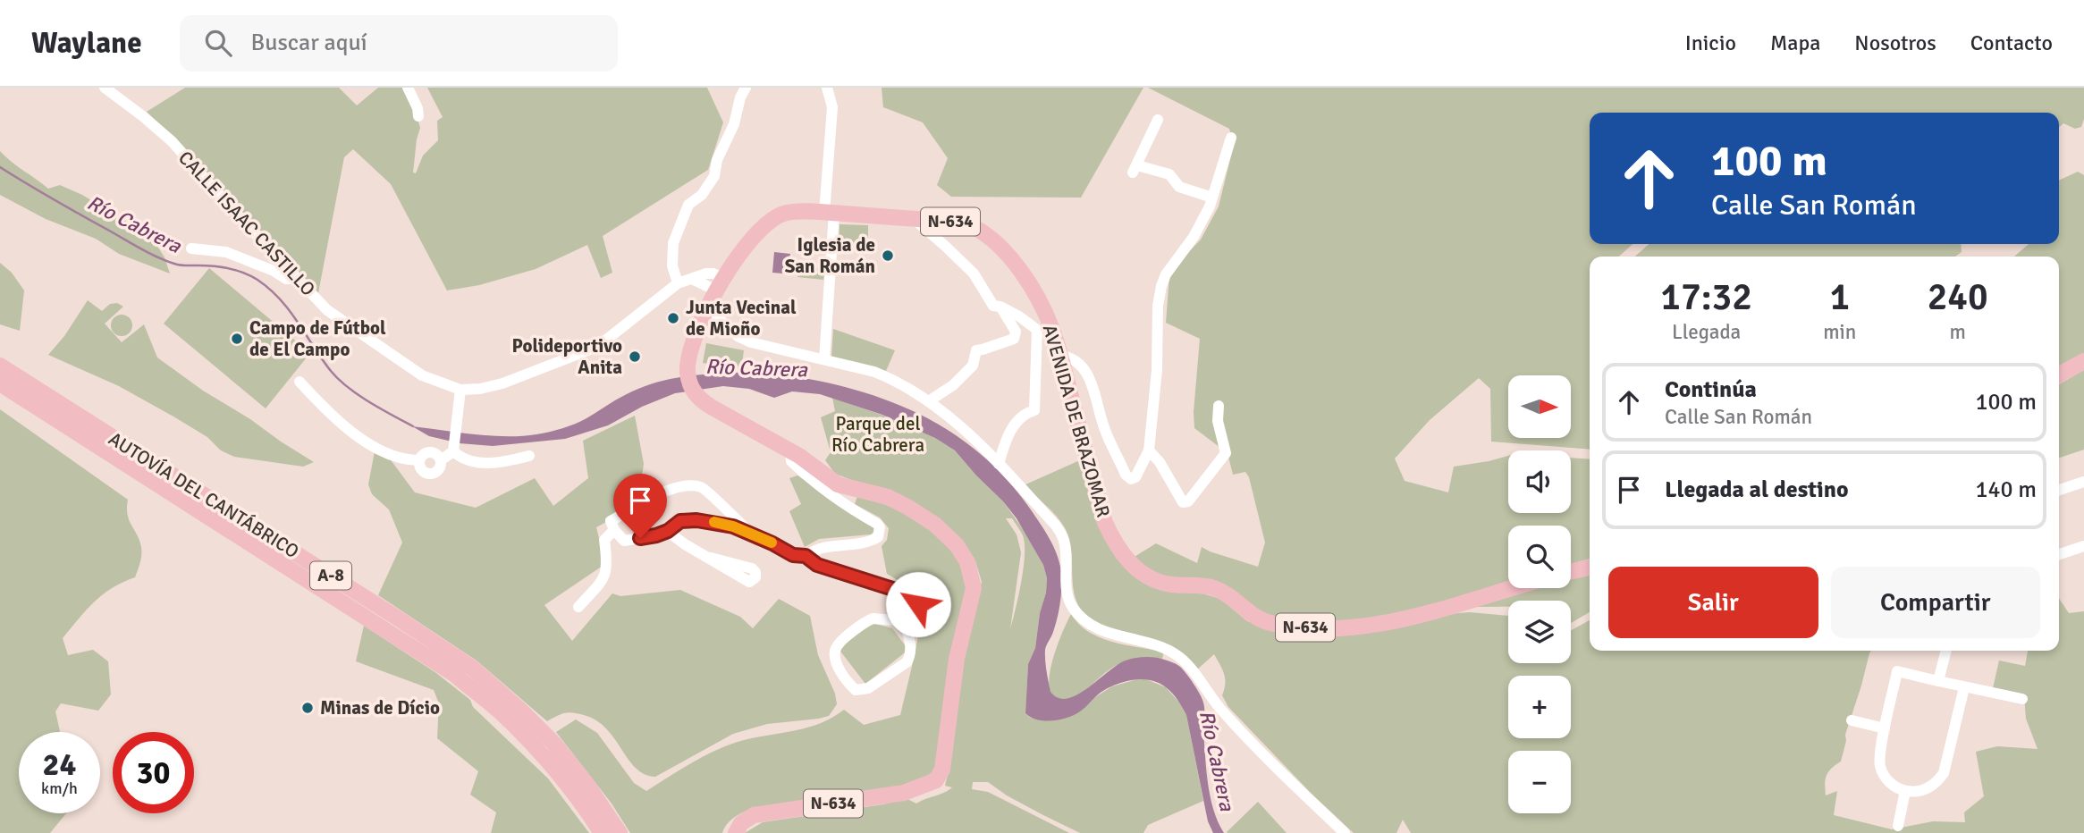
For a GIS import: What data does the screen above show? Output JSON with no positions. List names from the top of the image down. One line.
{"streets":{"highway":["N-634","AVENIDA DE BRAZOMAR","AUTOVÍA DEL CANTÁBRICO","A-8"],"street":["CALLE ISAAC CASTILLO"]},"crossings":[["N-634","AVENIDA DE BRAZOMAR"],["CALLE ISAAC CASTILLO","AVENIDA DE BRAZOMAR"]],"water":["Río Cabrera"],"parks":["Parque del Río Cabrera"],"places":["Iglesia de San Román","Junta Vecinal de Mioño","Campo de Fútbol de El Campo","Polideportivo Anita","Minas de Dício"],"north":"right","page":{"header":"Waylane","search":"Buscar aquí","nav":["Inicio","Mapa","Nosotros","Contacto"],"turn":["100 m","Calle San Román"],"eta":["17:32","Llegada","1","min","240","m"],"list":[{"name":"Continúa","note":"Calle San Román","value":"100 m"},{"name":"Llegada al destino","value":"140 m"}],"map_buttons":["+","−"],"buttons":["Salir","Compartir"],"speed":"24 km/h","limit":"30"}}
